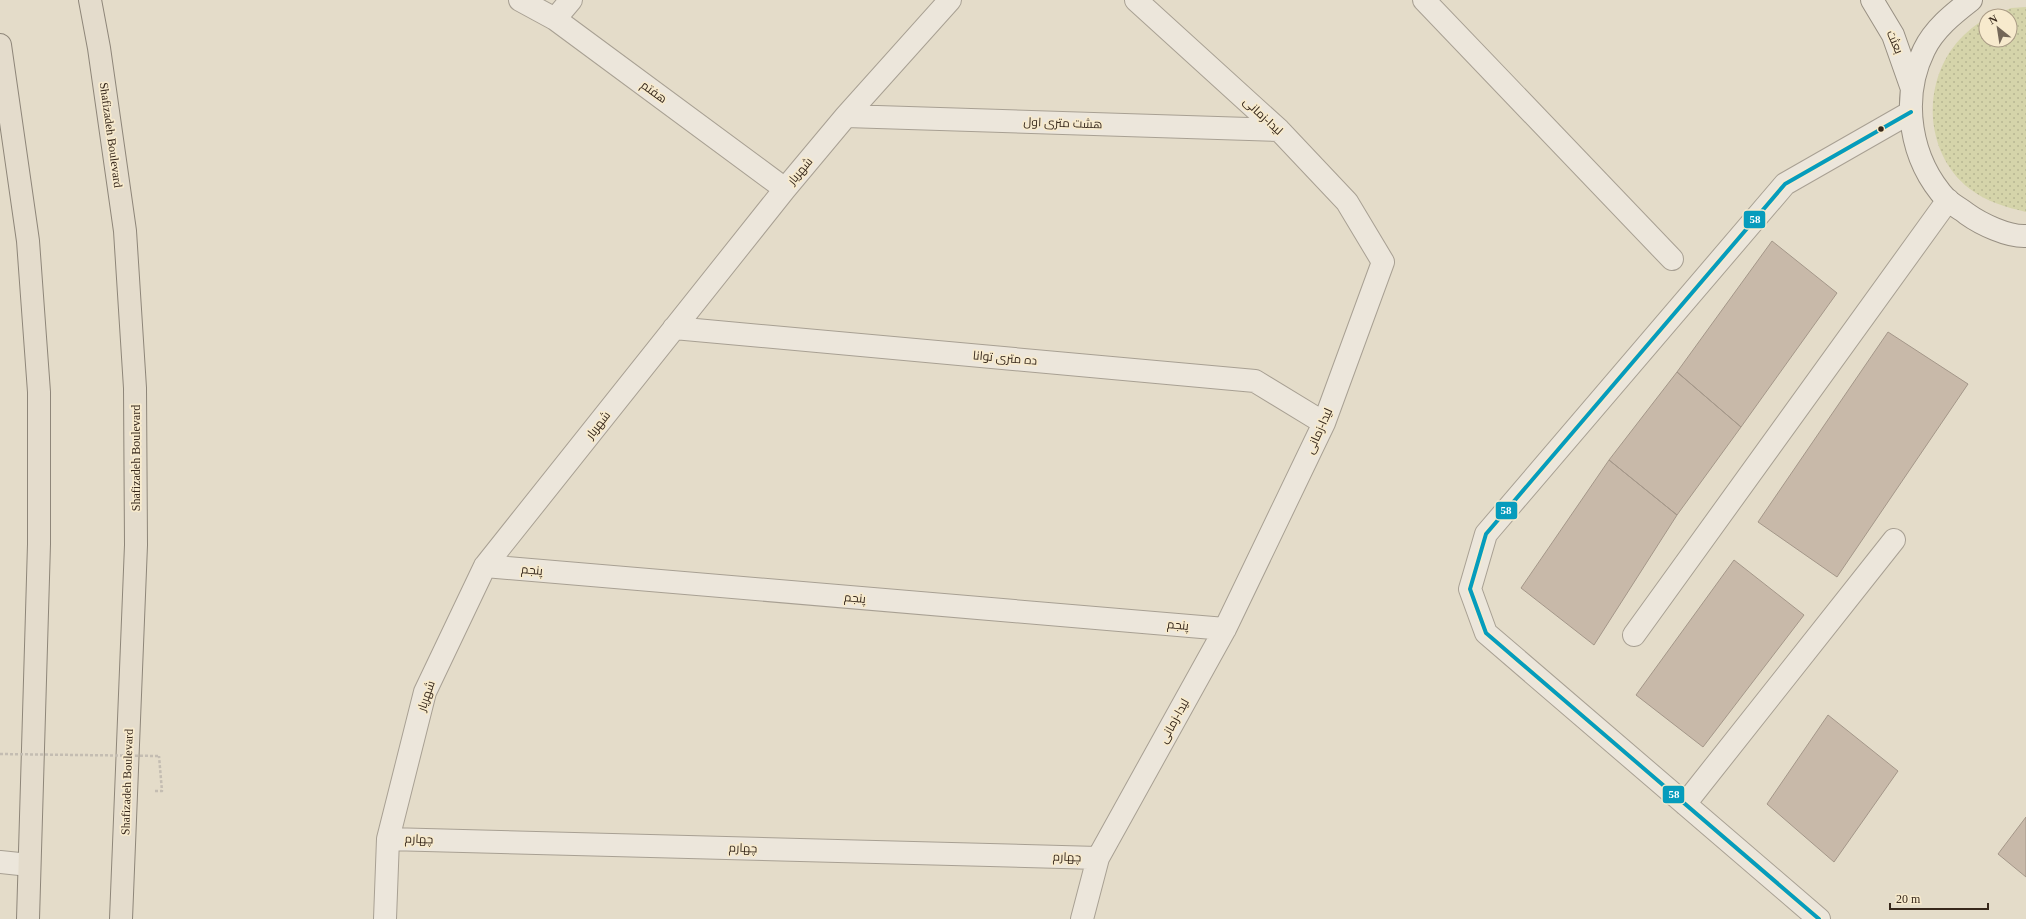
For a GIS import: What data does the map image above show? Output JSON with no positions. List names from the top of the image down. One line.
{"streets":{"main road":["Shafizadeh Boulevard"],"street":["بعثت","هفتم","لیدا-زمانی","هشت متری اول","شهریار","ده متری توانا","پنجم","چهارم"]},"crossings":[["هفتم","شهریار"],["لیدا-زمانی","هشت متری اول"],["لیدا-زمانی","ده متری توانا"],["لیدا-زمانی","پنجم"],["لیدا-زمانی","چهارم"],["هشت متری اول","شهریار"],["شهریار","ده متری توانا"],["شهریار","پنجم"],["شهریار","چهارم"]],"lines":["transit line 58"],"scale_bar":"20 m","north":"top left"}
